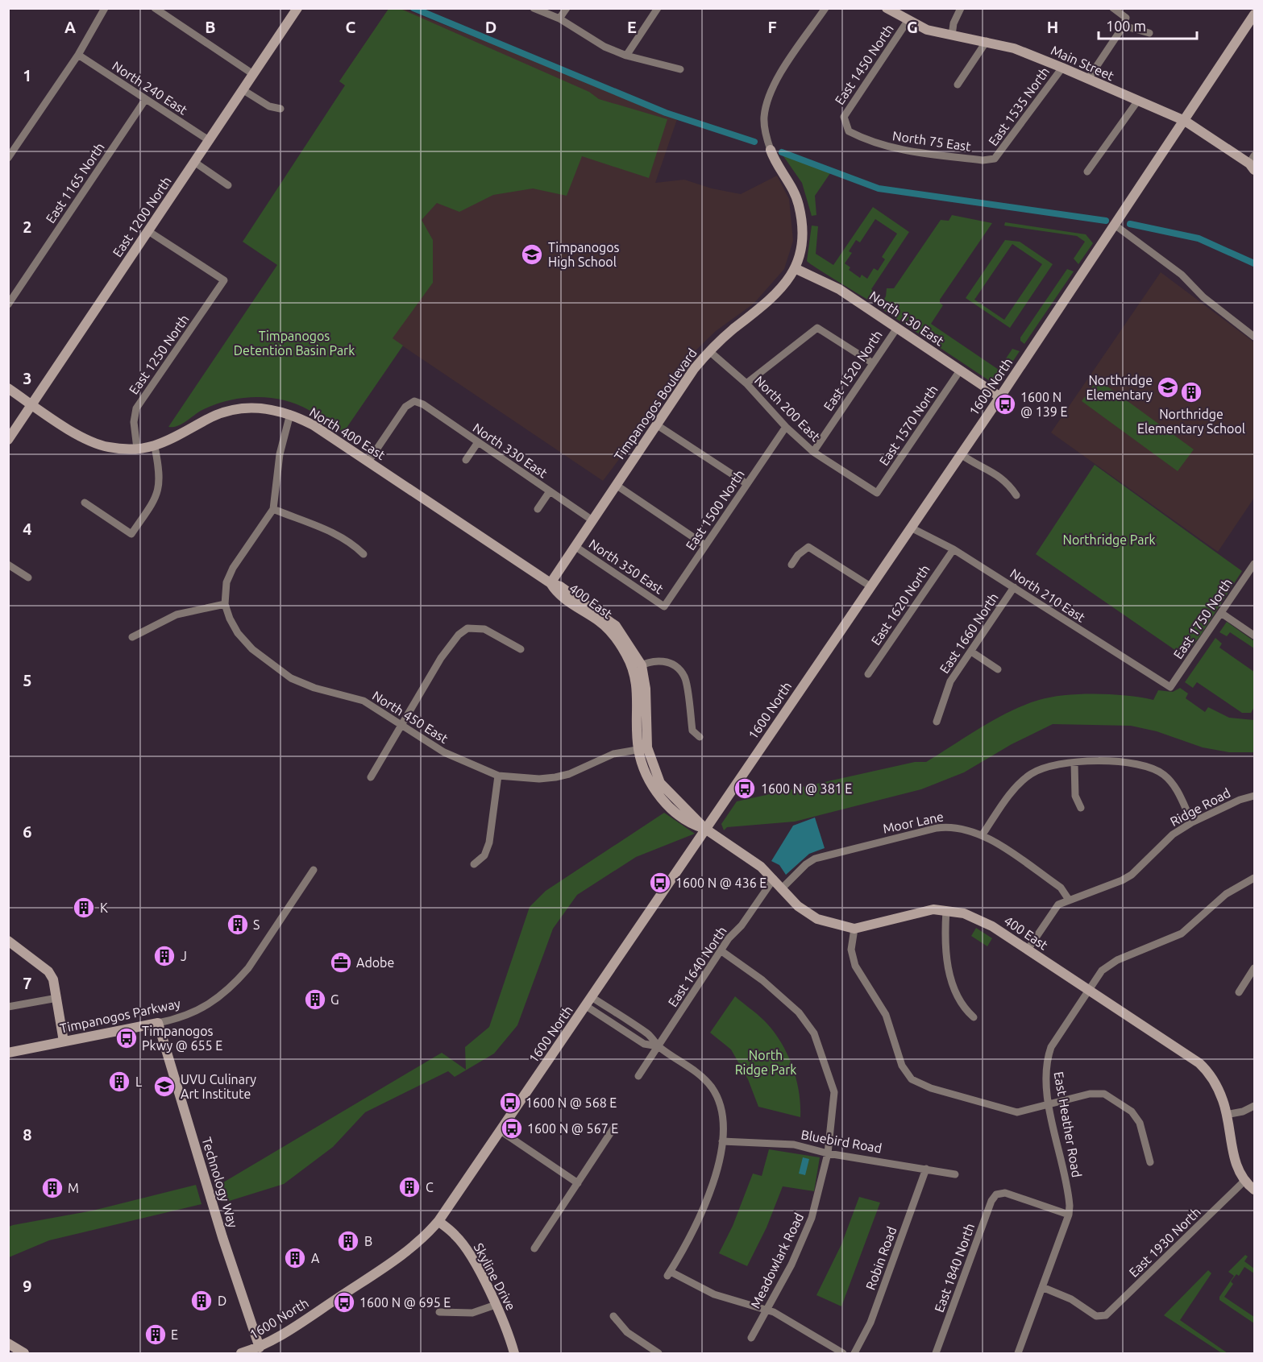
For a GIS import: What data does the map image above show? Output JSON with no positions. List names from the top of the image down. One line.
{"streets":{"street":["Main Street","East 1450 North","North 240 East","East 1535 North","North 75 East","East 1165 North","East 1200 North","North 130 East","East 1250 North","East 1520 North","1600 North","Timpanogos Boulevard","North 200 East","East 1570 North","North 400 East","North 330 East","East 1500 North","North 350 East","North 210 East","400 East","East 1620 North","East 1750 North","East 1660 North","North 450 East","Ridge Road","Moor Lane","East 1640 North","Timpanogos Parkway","East Heather Road","Bluebird Road","Technology Way","East 1930 North","Robin Road","Meadowlark Road","East 1840 North","Skyline Drive"]},"crossings":[["Main Street","East 1450 North"],["Main Street","East 1535 North"],["Main Street","1600 North"],["East 1450 North","North 75 East"],["North 240 East","East 1165 North"],["North 240 East","East 1200 North"],["East 1535 North","North 75 East"],["East 1200 North","East 1250 North"],["East 1200 North","North 400 East"],["North 130 East","East 1520 North"],["North 130 East","1600 North"],["North 130 East","Timpanogos Boulevard"],["North 130 East","East 1570 North"],["East 1250 North","North 400 East"],["East 1520 North","North 200 East"],["1600 North","North 210 East"],["1600 North","400 East"],["1600 North","Technology Way"],["1600 North","Skyline Drive"],["Timpanogos Boulevard","North 200 East"],["Timpanogos Boulevard","North 400 East"],["Timpanogos Boulevard","North 330 East"],["Timpanogos Boulevard","North 350 East"],["Timpanogos Boulevard","400 East"],["North 200 East","East 1570 North"],["North 200 East","East 1500 North"],["North 400 East","North 330 East"],["North 400 East","400 East"],["East 1500 North","North 350 East"],["North 210 East","East 1620 North"],["North 210 East","East 1750 North"],["North 210 East","East 1660 North"],["400 East","North 450 East"],["400 East","Ridge Road"],["400 East","Moor Lane"],["400 East","East 1640 North"],["400 East","East Heather Road"],["400 East","East 1930 North"],["Ridge Road","Moor Lane"],["East 1640 North","Meadowlark Road"],["Timpanogos Parkway","Technology Way"],["East Heather Road","East 1930 North"],["East Heather Road","East 1840 North"],["Bluebird Road","Robin Road"],["Bluebird Road","Meadowlark Road"]],"parks":["Timpanogos Detention Basin Park","Northridge Park","North Ridge Park"],"places":{"school or university":["Timpanogos High School","Northridge Elementary","UVU Culinary Art Institute"],"building":["Northridge Elementary School","K","S","J","G","L","C","M","B","A","D","E"],"bus stop":["1600 N @ 139 E","1600 N @ 381 E","1600 N @ 436 E","Timpanogos Pkwy @ 655 E","1600 N @ 568 E","1600 N @ 567 E","1600 N @ 695 E"],"office":["Adobe"]},"scale_bar":"100 m","grid":{"columns":["A","B","C","D","E","F","G","H"],"rows":["1","2","3","4","5","6","7","8","9"]}}
